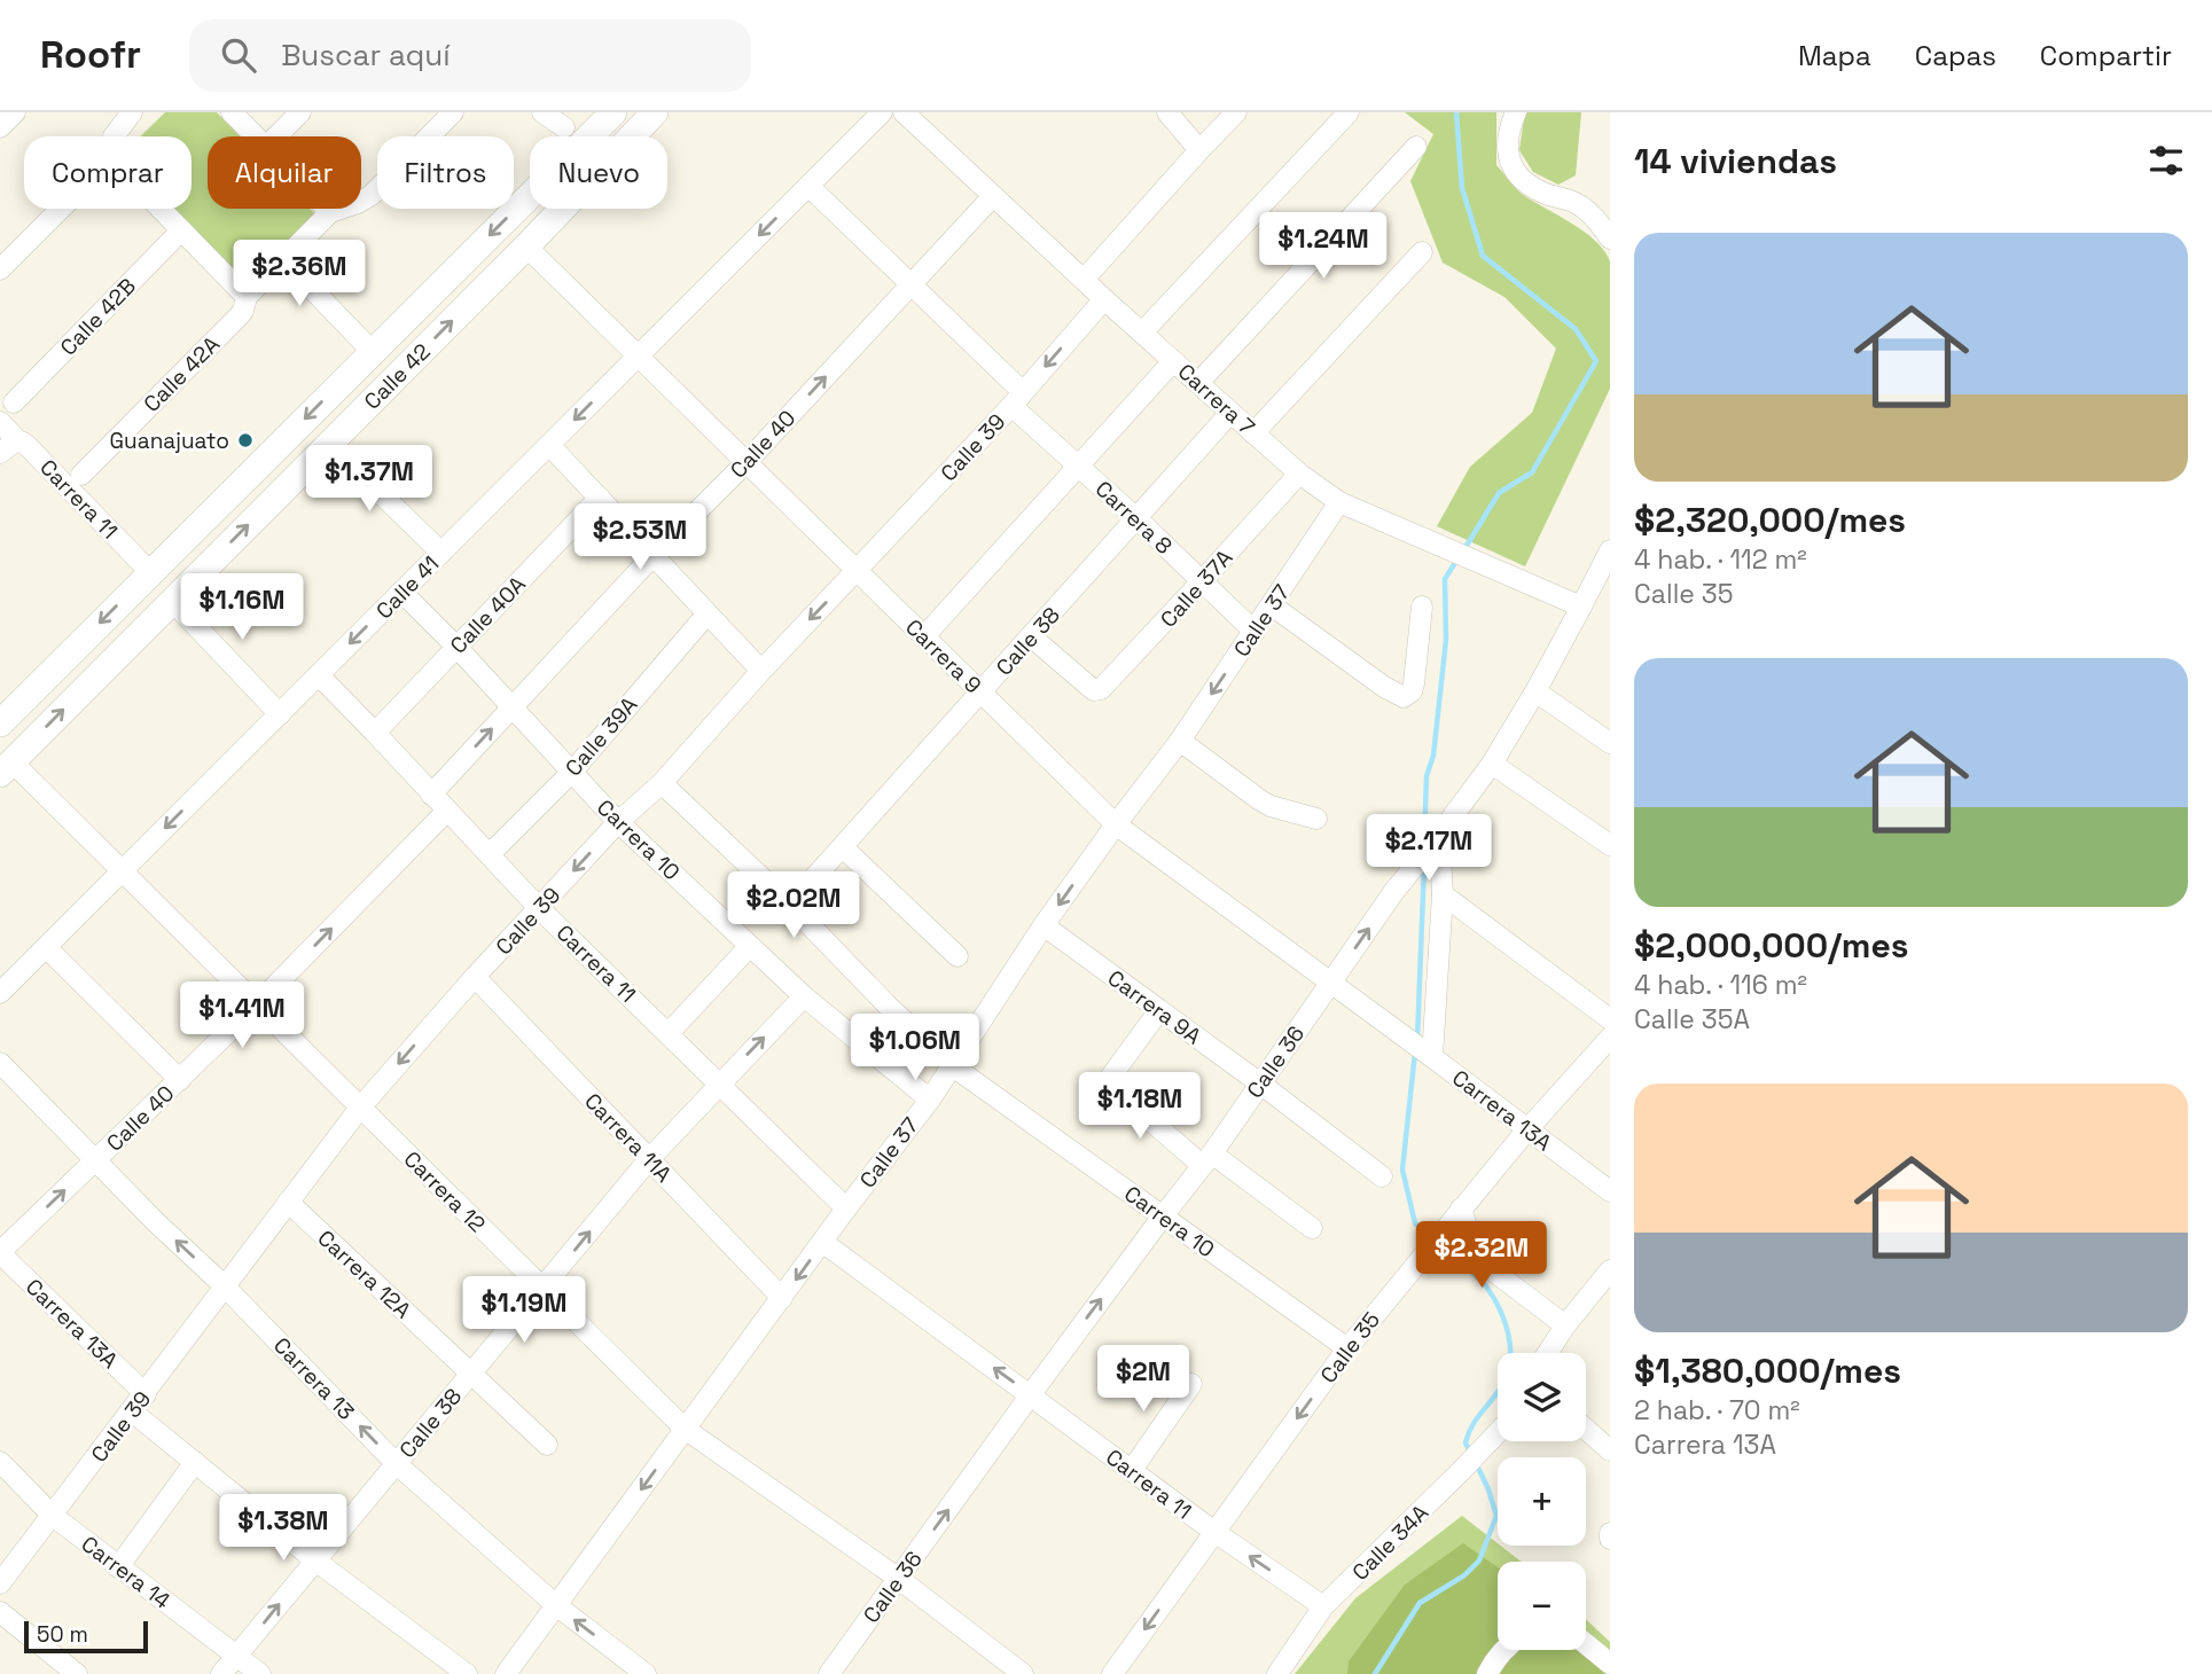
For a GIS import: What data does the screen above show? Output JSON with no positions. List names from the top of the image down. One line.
{"streets":{"main road":["Calle 42"],"street":["Calle 42B","Calle 42A","Carrera 7","Calle 40","Calle 39","Carrera 11","Carrera 8","Calle 41","Calle 37A","Calle 40A","Calle 37","Calle 38","Carrera 9","Calle 39A","Carrera 10","Carrera 9A","Calle 36","Carrera 13A","Carrera 11A","Carrera 12","Carrera 12A","Calle 35","Carrera 13","Calle 34A","Carrera 14"]},"crossings":[["Calle 42","Carrera 11"],["Calle 42","Carrera 9"],["Calle 42","Carrera 12"],["Carrera 7","Calle 40"],["Carrera 7","Calle 39"],["Carrera 7","Calle 37A"],["Carrera 7","Calle 37"],["Carrera 7","Calle 38"],["Carrera 7","Calle 36"],["Calle 40","Carrera 11"],["Calle 40","Carrera 8"],["Calle 40","Carrera 9"],["Calle 40","Carrera 10"],["Calle 40","Carrera 13A"],["Calle 40","Carrera 12"],["Calle 40","Carrera 13"],["Calle 39","Carrera 11"],["Calle 39","Carrera 8"],["Calle 39","Carrera 9"],["Calle 39","Carrera 10"],["Calle 39","Carrera 13A"],["Calle 39","Carrera 11A"],["Calle 39","Carrera 12"],["Calle 39","Carrera 12A"],["Calle 39","Carrera 13"],["Calle 39","Carrera 14"],["Carrera 11","Calle 41"],["Carrera 11","Calle 40A"],["Carrera 11","Calle 37"],["Carrera 11","Calle 38"],["Carrera 11","Calle 39A"],["Carrera 11","Calle 36"],["Carrera 11","Calle 35"],["Carrera 11","Calle 34A"],["Carrera 8","Calle 41"],["Carrera 8","Calle 37A"],["Carrera 8","Calle 37"],["Carrera 8","Calle 38"],["Calle 41","Carrera 9"],["Calle 41","Carrera 10"],["Calle 41","Carrera 12"],["Calle 37A","Calle 38"],["Calle 40A","Carrera 10"],["Calle 37","Carrera 9"],["Calle 37","Carrera 10"],["Calle 37","Carrera 9A"],["Calle 37","Carrera 11A"],["Calle 37","Carrera 12"],["Calle 37","Carrera 13"],["Calle 38","Carrera 9"],["Calle 38","Carrera 10"],["Calle 38","Carrera 11A"],["Calle 38","Carrera 12"],["Calle 38","Carrera 12A"],["Calle 38","Carrera 13"],["Calle 38","Carrera 14"],["Carrera 9","Calle 36"],["Carrera 9","Carrera 13A"],["Calle 39A","Carrera 10"],["Carrera 10","Calle 36"],["Carrera 10","Calle 35"],["Carrera 9A","Calle 36"],["Calle 36","Carrera 12"],["Carrera 13A","Calle 35"]],"one_way":["Calle 40","Calle 41","Calle 37","Calle 36","Calle 35"],"places":["Guanajuato"],"scale_bar":"50 m","page":{"header":"Roofr","search":"Buscar aquí","nav":["Mapa","Capas","Compartir"],"heading":"14 viviendas","chip":["Comprar","Alquilar","Filtros","Nuevo"],"list":[{"name":"$2,320,000/mes","note":"4 hab. · 112 m² · Calle 35"},{"name":"$2,000,000/mes","note":"4 hab. · 116 m² · Calle 35A"},{"name":"$1,380,000/mes","note":"2 hab. · 70 m² · Carrera 13A"}],"price":["$1.24M","$2.36M","$1.37M","$2.53M","$1.16M","$2.17M","$2.02M","$1.41M","$1.06M","$1.18M","$2.32M","$1.19M","$2M","$1.38M"],"map_buttons":["+","−"],"scale":"50 m"}}
